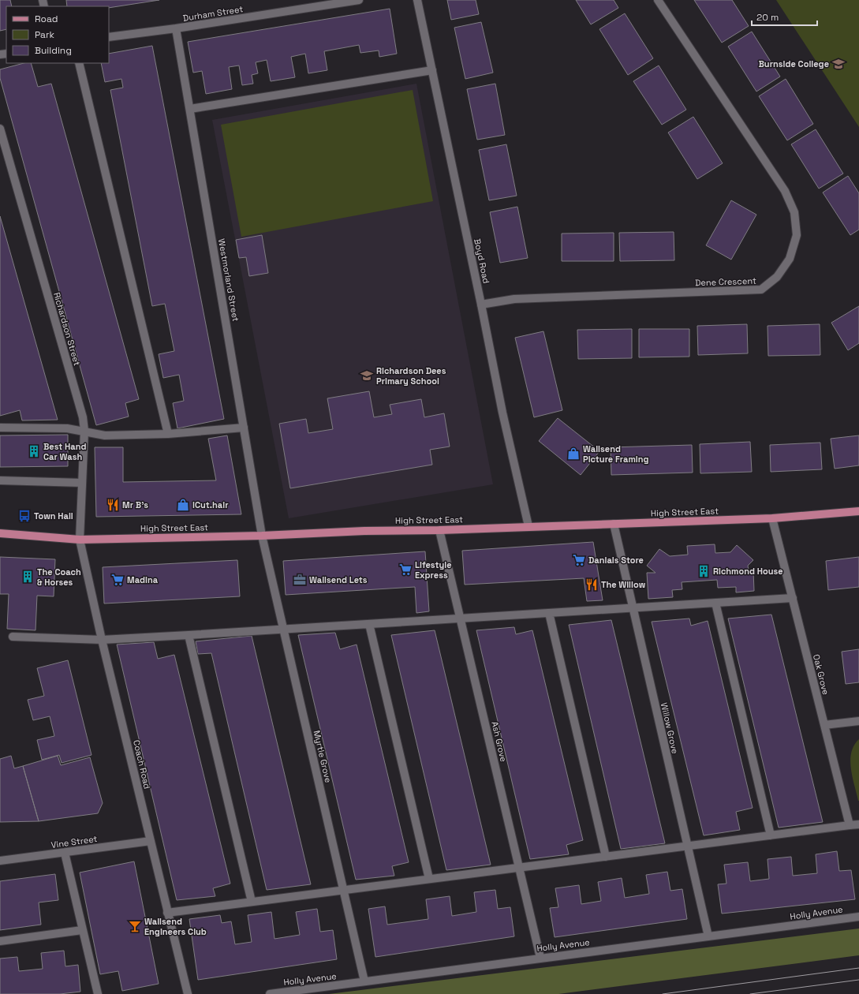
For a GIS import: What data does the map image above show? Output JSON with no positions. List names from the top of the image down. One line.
{"streets":{"main road":["High Street East"],"street":["Durham Street","Boyd Road","Westmorland Street","Dene Crescent","Richardson Street","Oak Grove","Willow Grove","Ash Grove","Myrtle Grove","Coach Road","Vine Street","Holly Avenue"]},"crossings":[["Durham Street","Westmorland Street"],["Boyd Road","Dene Crescent"],["Boyd Road","High Street East"],["Westmorland Street","High Street East"],["Westmorland Street","Myrtle Grove"],["Richardson Street","High Street East"],["Richardson Street","Coach Road"],["High Street East","Oak Grove"],["High Street East","Willow Grove"],["High Street East","Ash Grove"],["High Street East","Myrtle Grove"],["High Street East","Coach Road"],["Willow Grove","Holly Avenue"],["Ash Grove","Holly Avenue"],["Myrtle Grove","Holly Avenue"],["Coach Road","Vine Street"]],"places":{"school or university":["Burnside College","Richardson Dees Primary School"],"building":["Best Hand Car Wash","Richmond House","The Coach & Horses"],"shop":["Wallsend Picture Framing","iCut.hair"],"restaurant":["Mr B's","The Willow"],"bus stop":["Town Hall"],"supermarket":["Danials Store","Lifestyle Express","Madina"],"office":["Wallsend Lets"],"bar":["Wallsend Engineers Club"]},"legend":["Road","Park","Building"],"scale_bar":"20 m"}
